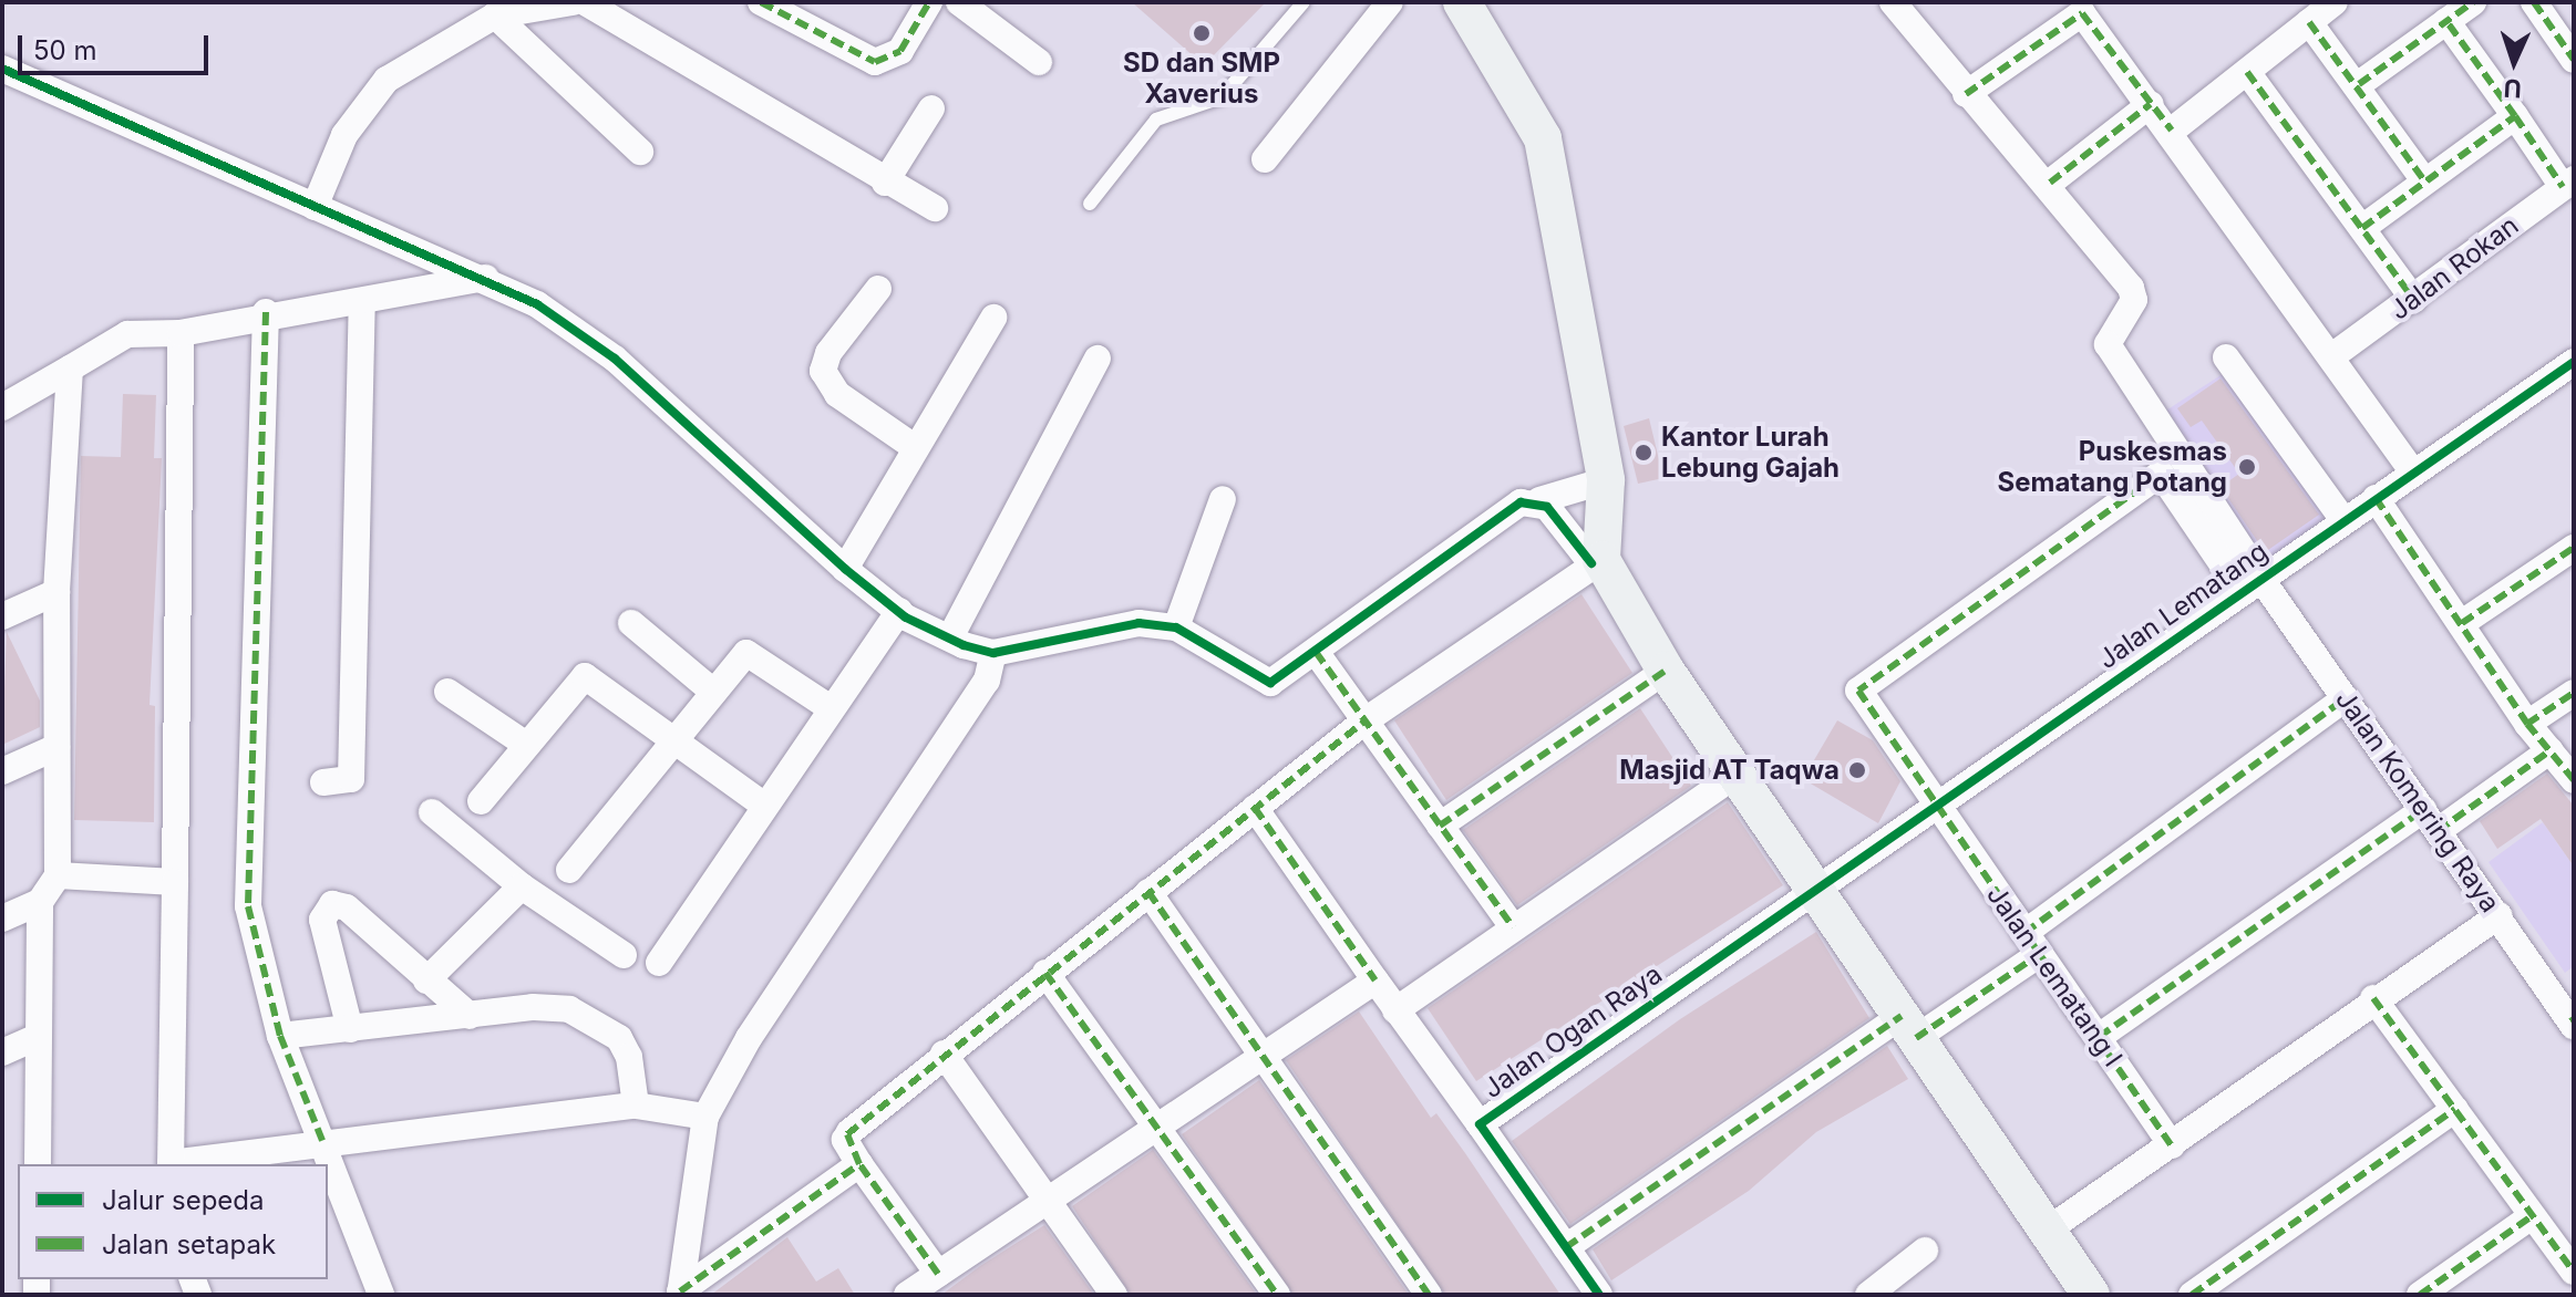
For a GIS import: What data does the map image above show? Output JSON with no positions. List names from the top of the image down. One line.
{"streets":{"street":["Jalan Rokan","Jalan Lematang","Jalan Komering Raya","Jalan Lematang I","Jalan Ogan Raya"]},"crossings":[["Jalan Lematang","Jalan Komering Raya"],["Jalan Lematang","Jalan Lematang I"],["Jalan Lematang","Jalan Ogan Raya"],["Jalan Komering Raya","Jalan Lematang I"]],"places":["SD dan SMP Xaverius","Kantor Lurah Lebung Gajah","Puskesmas Sematang Potang","Masjid AT Taqwa"],"legend":["Jalur sepeda","Jalan setapak"],"scale_bar":"50 m","north":"bottom"}
